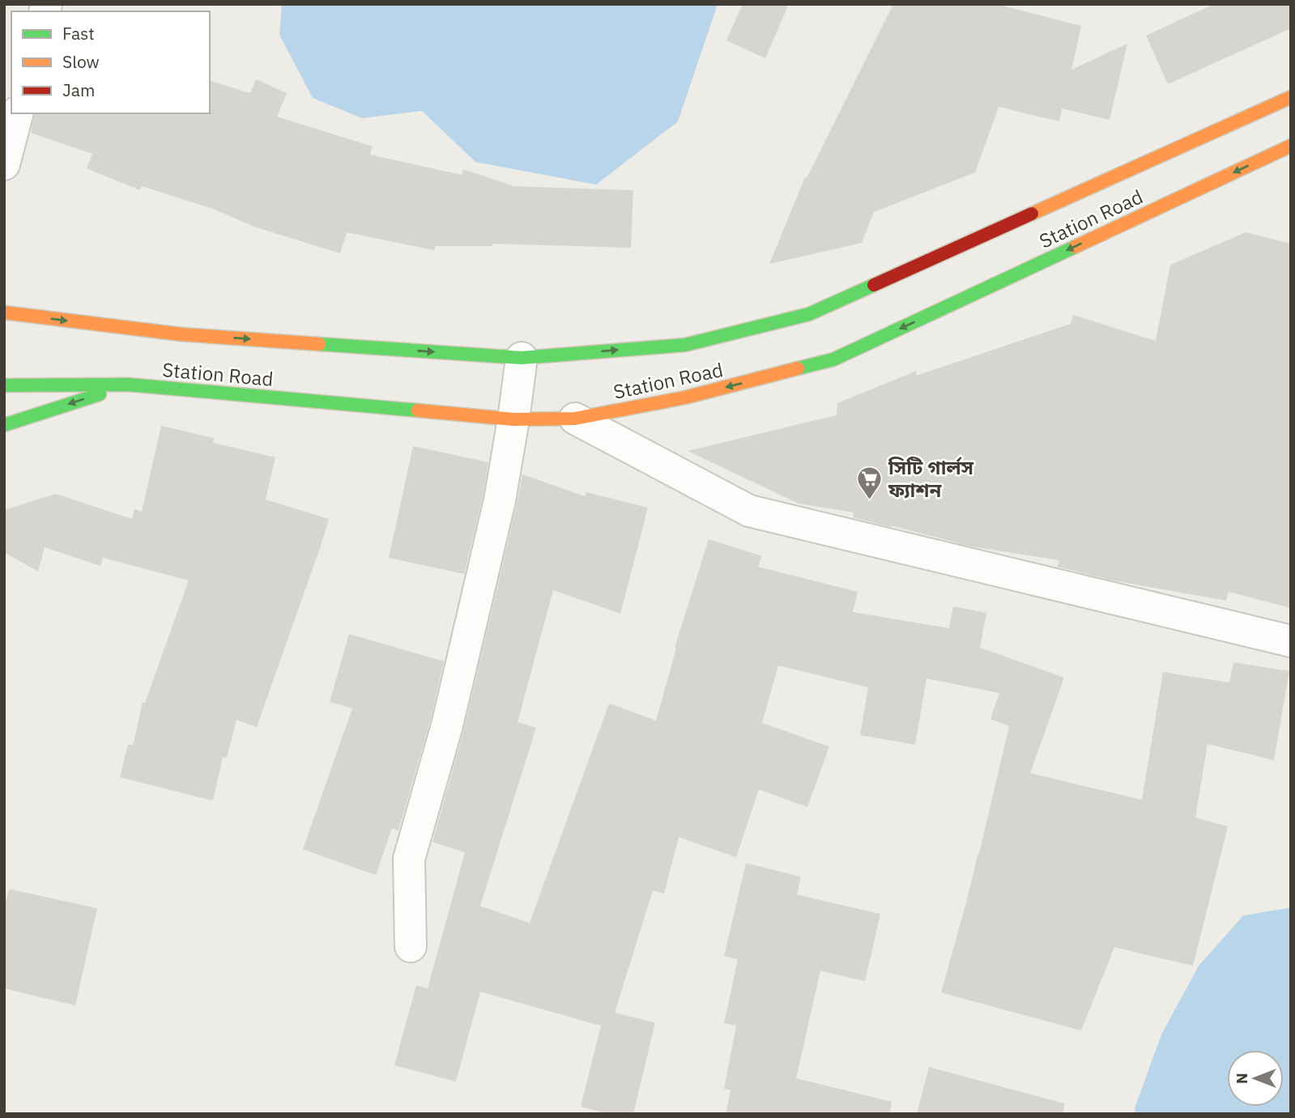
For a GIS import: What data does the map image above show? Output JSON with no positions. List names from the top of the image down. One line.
{"streets":{"main road":["Station Road"]},"places":{"supermarket":["সিটি গার্লস ফ্যাশন"]},"legend":["Fast","Slow","Jam"],"north":"left"}
